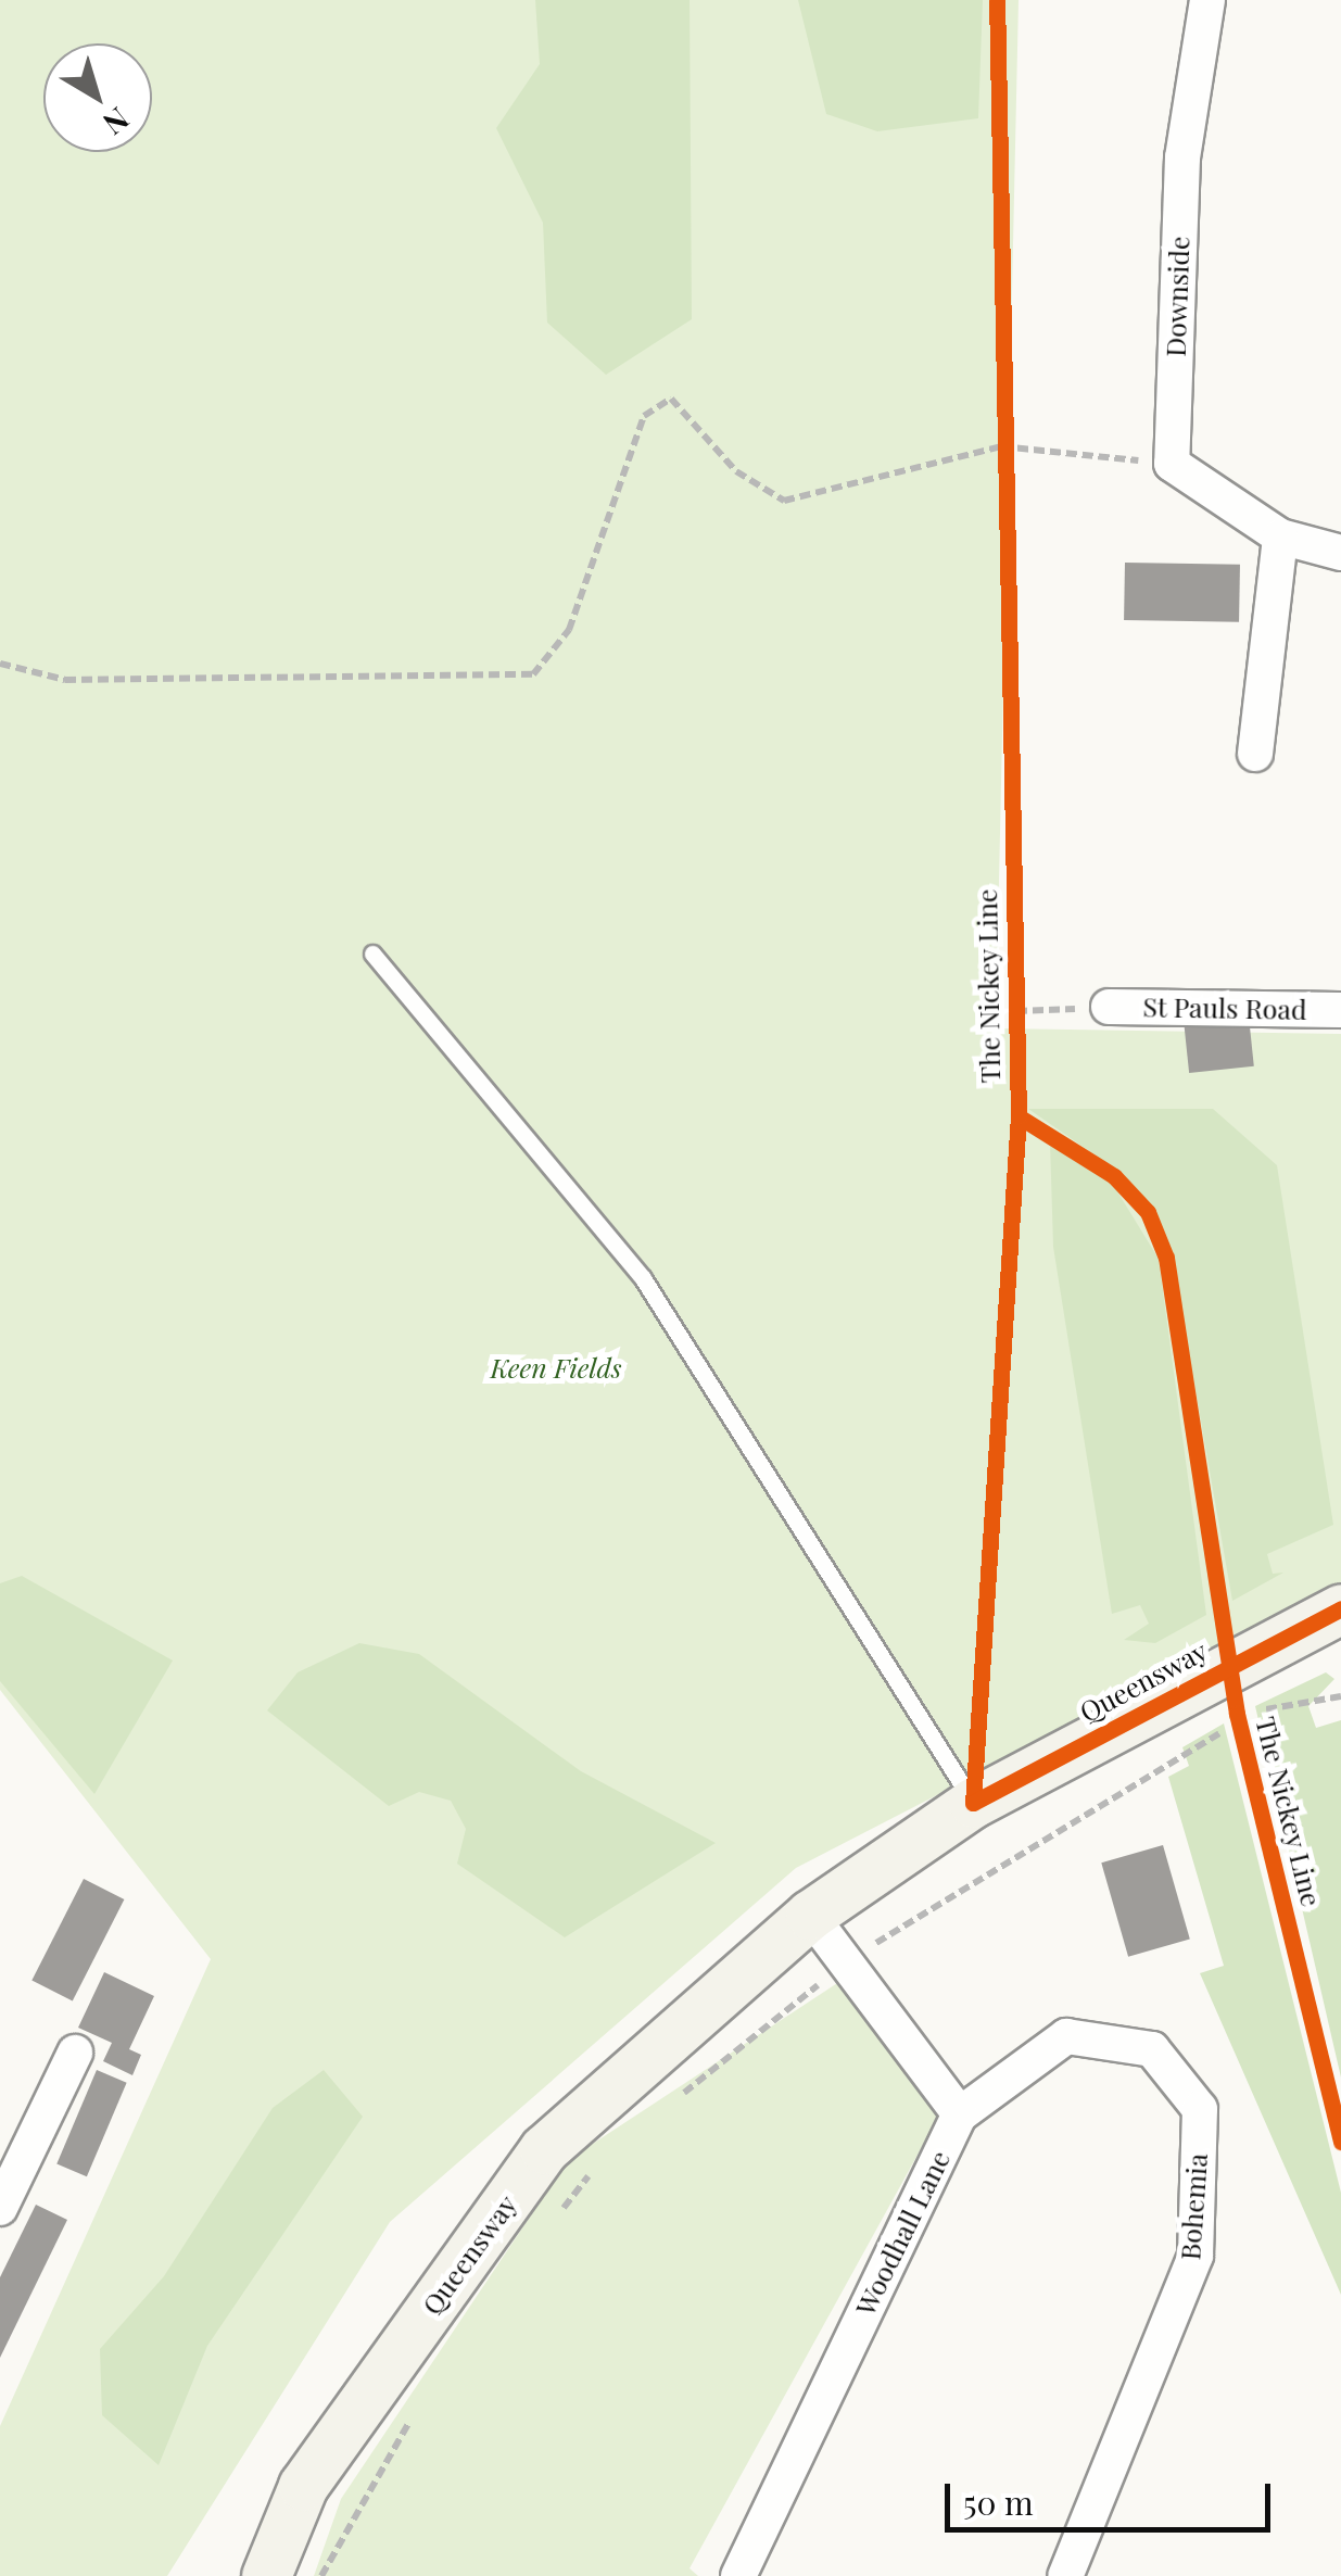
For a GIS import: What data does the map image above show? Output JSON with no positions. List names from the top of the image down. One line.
{"streets":{"main road":["Queensway"],"street":["Downside","St Pauls Road","Bohemia","Woodhall Lane"],"cycle path":["The Nickey Line"]},"crossings":[["Bohemia","Woodhall Lane"]],"parks":["Keen Fields"],"scale_bar":"50 m","north":"bottom right"}
